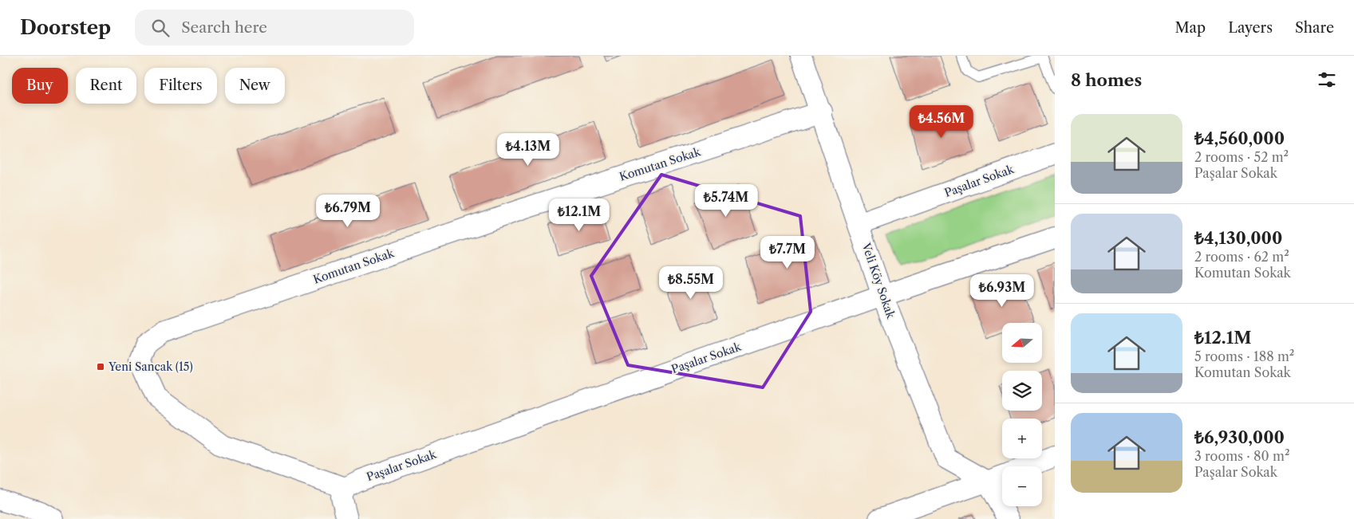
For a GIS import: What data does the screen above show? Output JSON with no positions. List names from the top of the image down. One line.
{"streets":{"street":["Komutan Sokak","Paşalar Sokak","Veli Köy Sokak"]},"crossings":[["Komutan Sokak","Paşalar Sokak"],["Komutan Sokak","Veli Köy Sokak"],["Paşalar Sokak","Veli Köy Sokak"]],"places":{"transit":["Yeni Sancak (15)"]},"north":"left","page":{"header":"Doorstep","search":"Search here","nav":["Map","Layers","Share"],"heading":"8 homes","chip":["Buy","Rent","Filters","New"],"list":[{"name":"₺4,560,000","note":"2 rooms · 52 m² · Paşalar Sokak"},{"name":"₺4,130,000","note":"2 rooms · 62 m² · Komutan Sokak"},{"name":"₺12.1M","note":"5 rooms · 188 m² · Komutan Sokak"},{"name":"₺6,930,000","note":"3 rooms · 80 m² · Paşalar Sokak"}],"price":["₺4.56M","₺4.13M","₺5.74M","₺6.79M","₺12.1M","₺7.7M","₺8.55M","₺6.93M"],"map_buttons":["+","−"]}}
